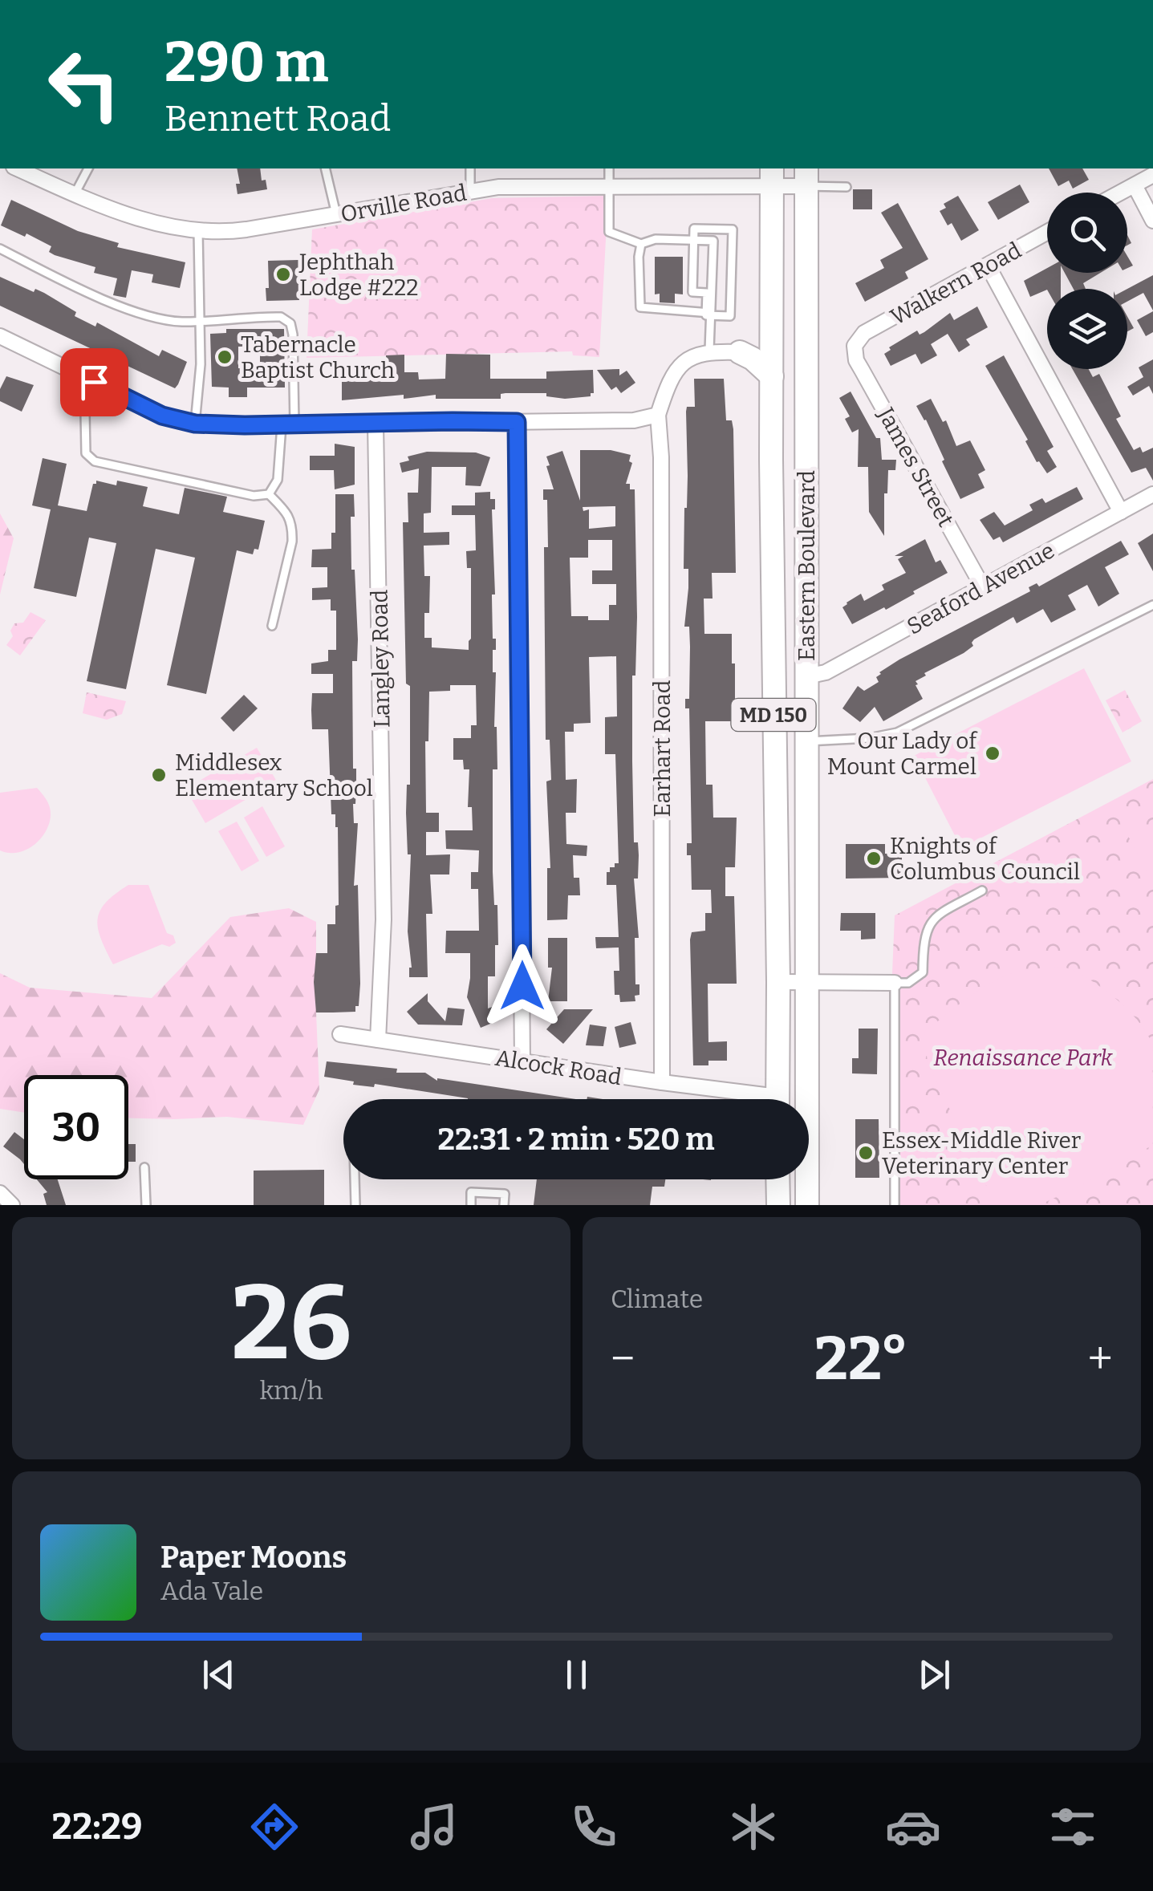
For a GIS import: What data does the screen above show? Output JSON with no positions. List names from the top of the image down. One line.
{"streets":{"main road":["Eastern Boulevard","MD 150"],"street":["Orville Road","Walkern Road","James Street","Seaford Avenue","Langley Road","Earhart Road","Alcock Road"]},"crossings":[["Orville Road","Eastern Boulevard"],["Walkern Road","James Street"],["James Street","Seaford Avenue"],["Eastern Boulevard","Seaford Avenue"],["Langley Road","Alcock Road"],["Earhart Road","Alcock Road"]],"parks":["Renaissance Park"],"places":["Jephthah Lodge #222","Tabernacle Baptist Church","Our Lady of Mount Carmel","Middlesex Elementary School","Knights of Columbus Council","Essex-Middle River Veterinary Center"],"page":{"turn":["290 m","Bennett Road"],"limit":"30","trip":"22:31 · 2 min · 520 m","tile":[["26","km/h"],"Climate"],"heat":["−","22°","+"],"song":["Paper Moons","Ada Vale"],"tabs":"22:29"}}
